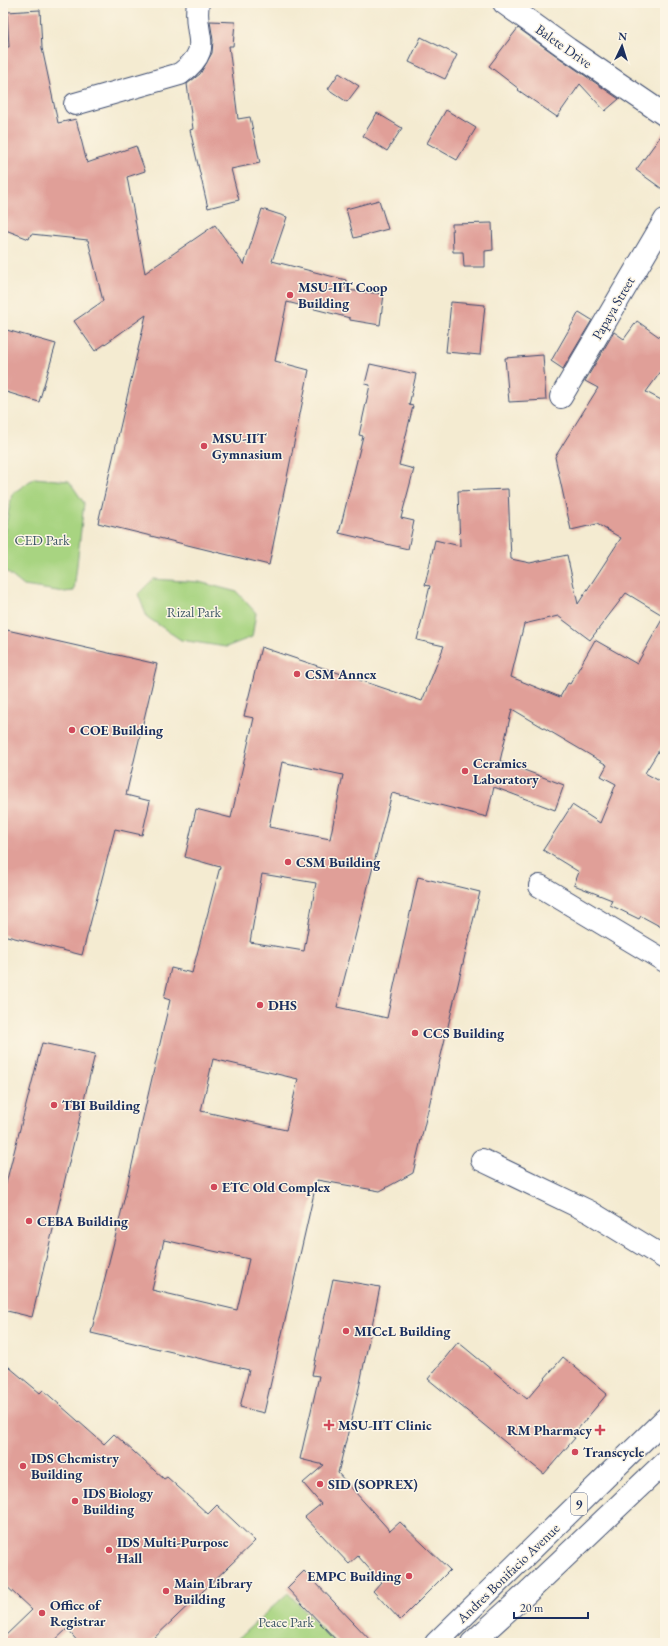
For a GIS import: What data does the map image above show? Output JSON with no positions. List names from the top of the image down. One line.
{"streets":{"main road":["Balete Drive","Papaya Street","9","Andres Bonifacio Avenue"]},"parks":["CED Park","Rizal Park","Peace Park"],"places":{"other":["MSU-IIT Coop Building","MSU-IIT Gymnasium","CSM Annex","COE Building","Ceramics Laboratory","CSM Building","DHS","CCS Building","TBI Building","ETC Old Complex","CEBA Building","MICeL Building","Transcycle","IDS Chemistry Building","SID (SOPREX)","IDS Biology Building","IDS Multi-Purpose Hall","EMPC Building","Main Library Building","Office of Registrar"],"health":["MSU-IIT Clinic","RM Pharmacy"]},"scale_bar":"20 m","north":"top"}
